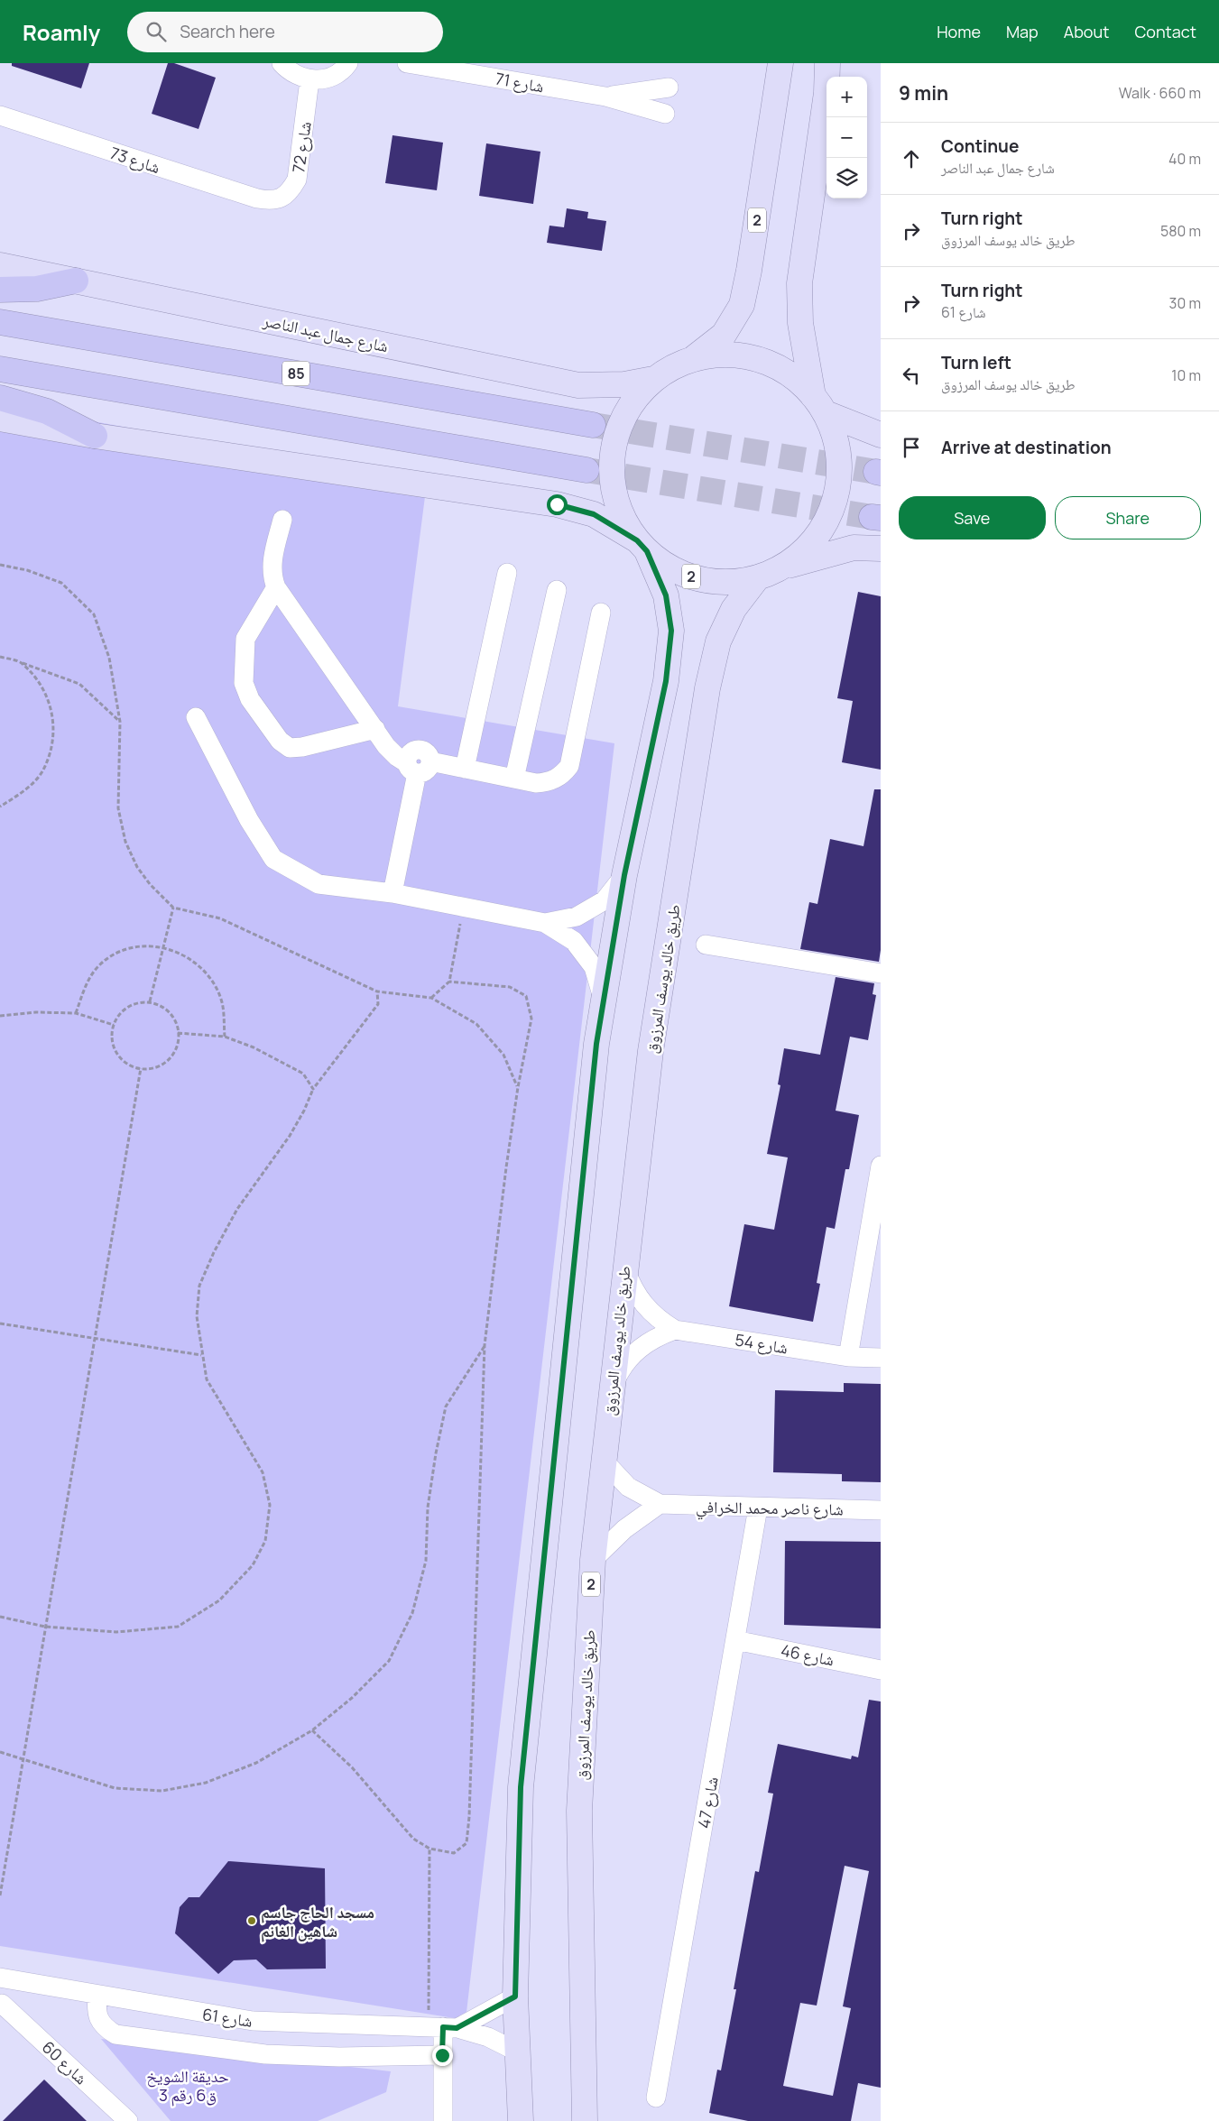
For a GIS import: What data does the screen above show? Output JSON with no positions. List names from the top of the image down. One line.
{"streets":{"highway":["85"],"main road":["2","شارع جمال عبد الناصر","طريق خالد يوسف المرزوق"],"street":["شارع 71","شارع 72","شارع 73","شارع 54","شارع ناصر محمد الخرافي","شارع 46","شارع 47","شارع 61","شارع 60"]},"crossings":[["شارع 72","شارع 73"],["2","شارع جمال عبد الناصر"],["2","طريق خالد يوسف المرزوق"],["2","شارع 61"],["طريق خالد يوسف المرزوق","شارع 54"],["طريق خالد يوسف المرزوق","شارع ناصر محمد الخرافي"],["شارع ناصر محمد الخرافي","شارع 47"],["شارع 46","شارع 47"]],"parks":["حديقة الشويخ ق6 رقم 3"],"places":["مسجد الحاج جاسم شاهين الغانم"],"page":{"header":"Roamly","search":"Search here","nav":["Home","Map","About","Contact"],"heading":["9 min","Walk · 660 m"],"map_buttons":["+","−"],"list":[["Continue","شارع جمال عبد الناصر","40 m"],["Turn right","طريق خالد يوسف المرزوق","580 m"],["Turn right","شارع 61","30 m"],["Turn left","طريق خالد يوسف المرزوق","10 m"],"Arrive at destination"],"buttons":["Save","Share"]}}
